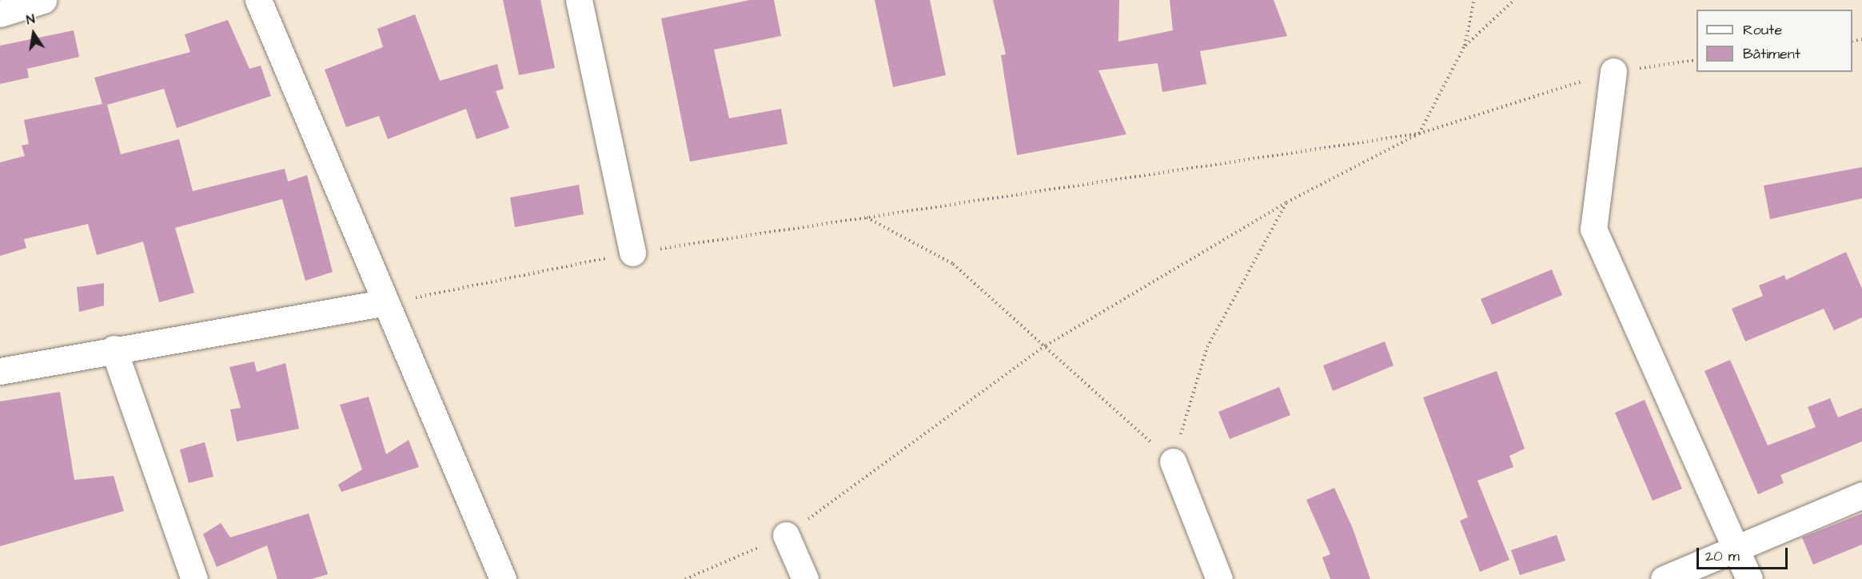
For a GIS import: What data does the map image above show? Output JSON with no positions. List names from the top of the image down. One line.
{"legend":["Route","Bâtiment"],"scale_bar":"20 m","north":"top"}
